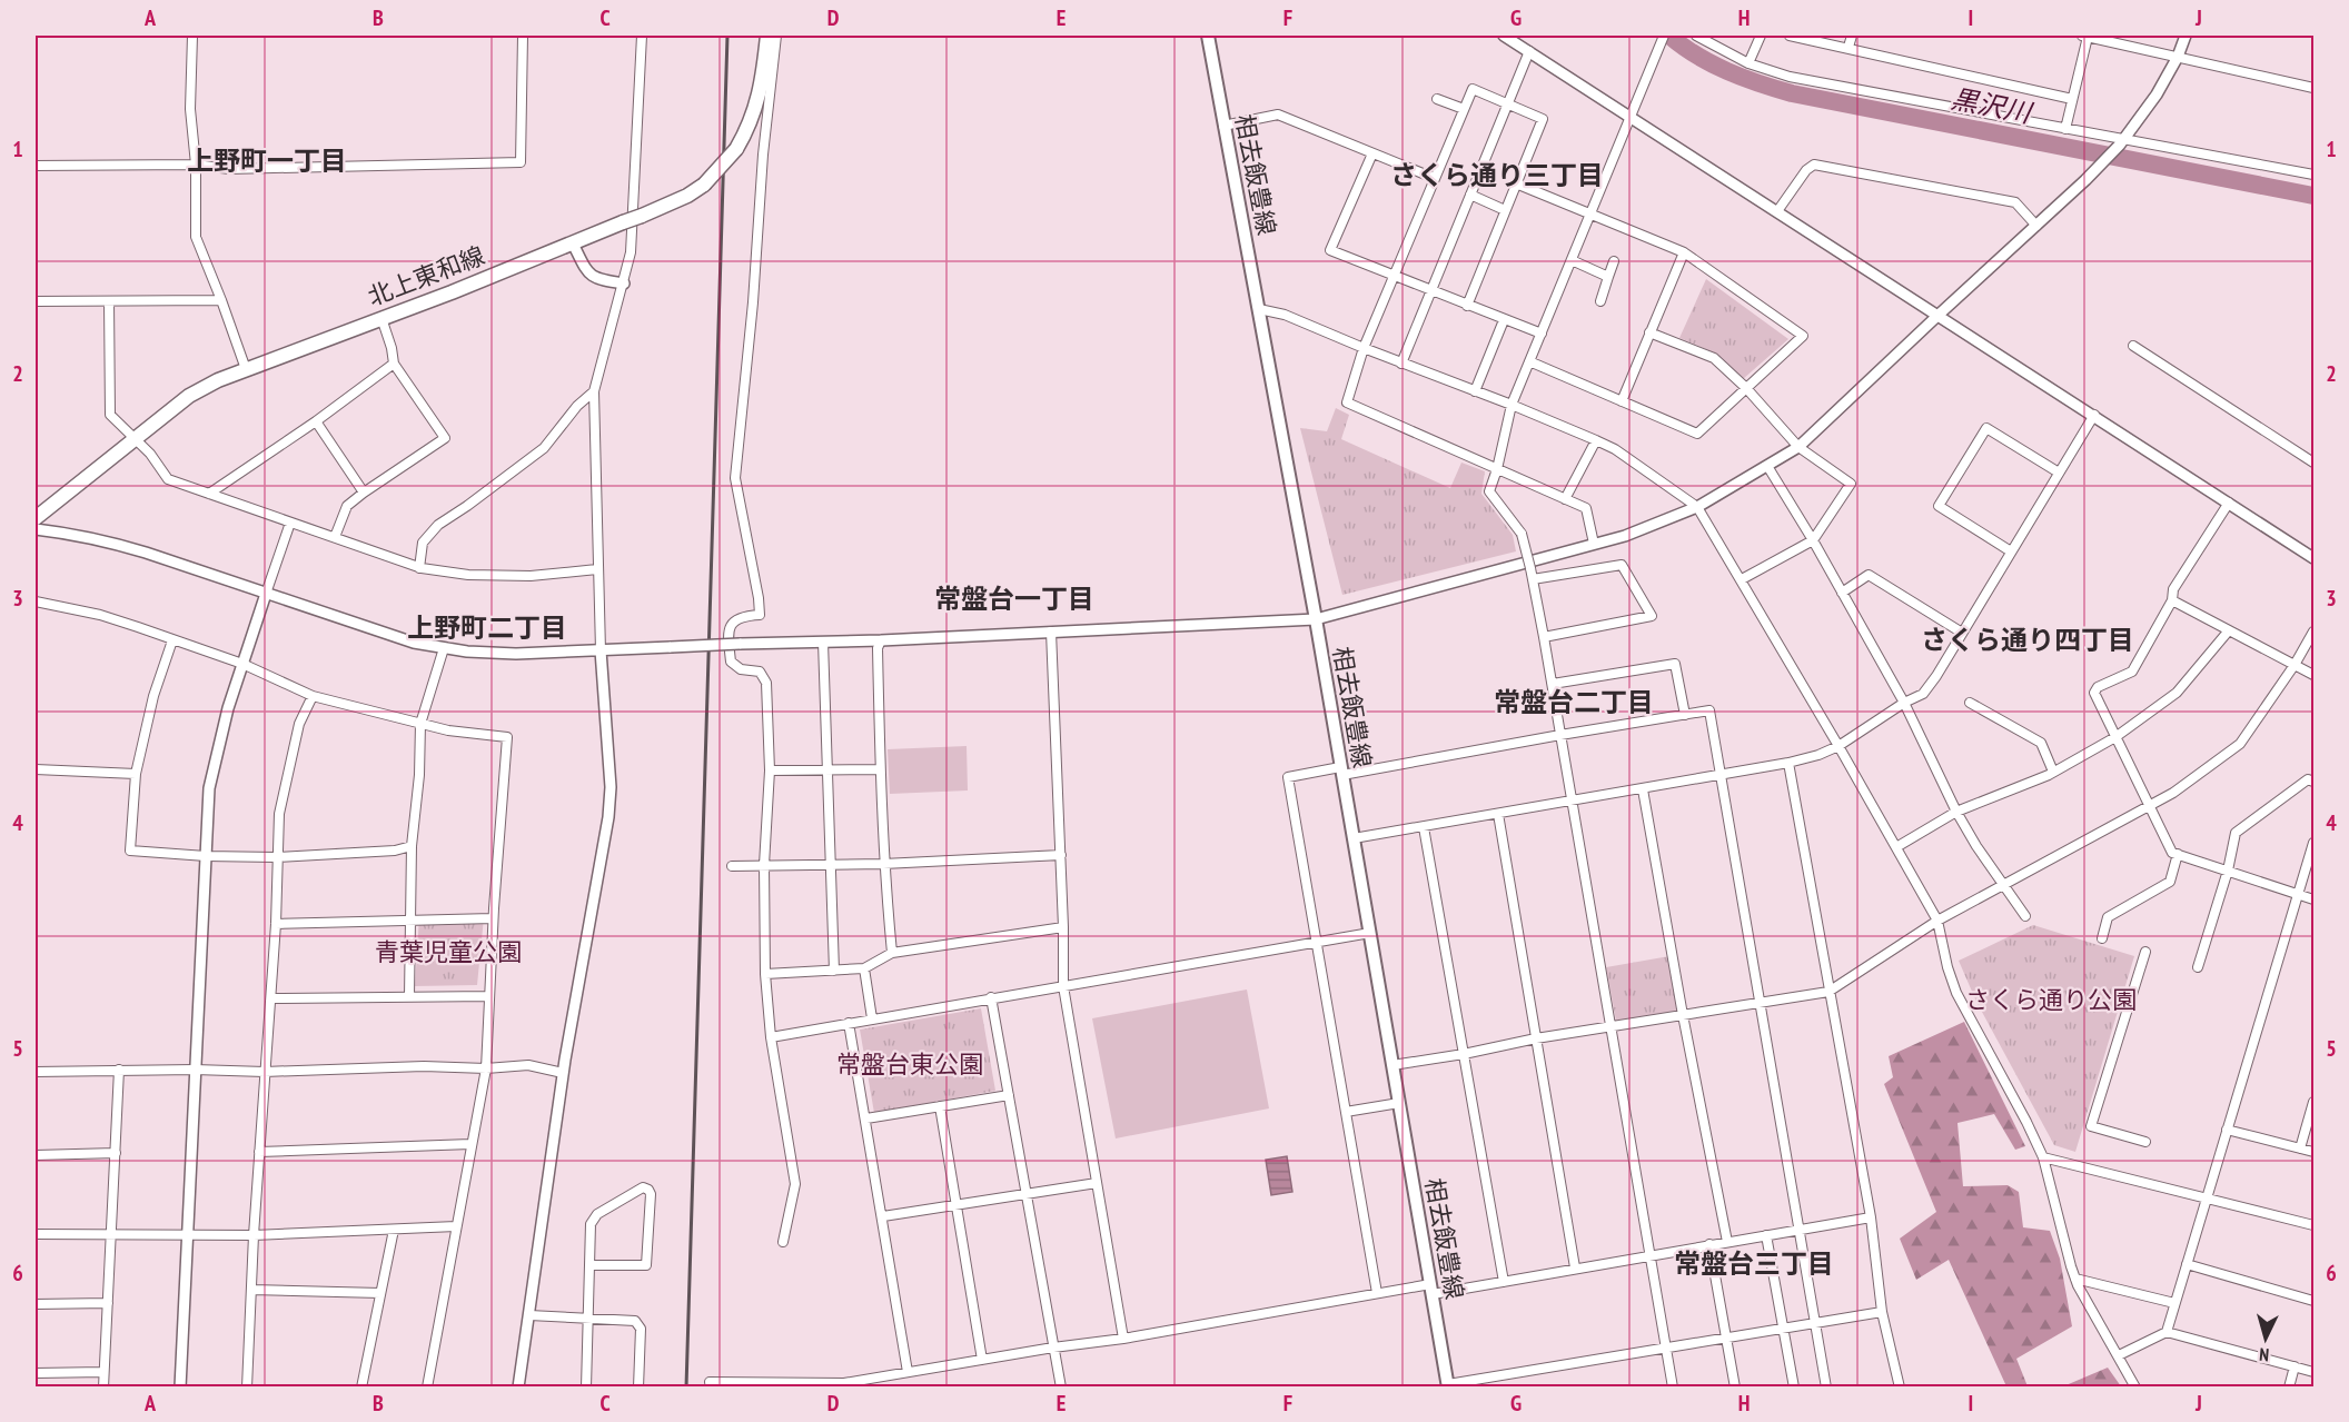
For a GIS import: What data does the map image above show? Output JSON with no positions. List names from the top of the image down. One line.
{"streets":{"main road":["相去飯豊線","北上東和線"]},"districts":["上野町一丁目","さくら通り三丁目","常盤台一丁目","上野町二丁目","さくら通り四丁目","常盤台二丁目","常盤台三丁目"],"water":["黒沢川"],"parks":["青葉児童公園","さくら通り公園","常盤台東公園"],"north":"bottom","grid":{"columns":["A","B","C","D","E","F","G","H","I","J"],"rows":["1","2","3","4","5","6"]}}
